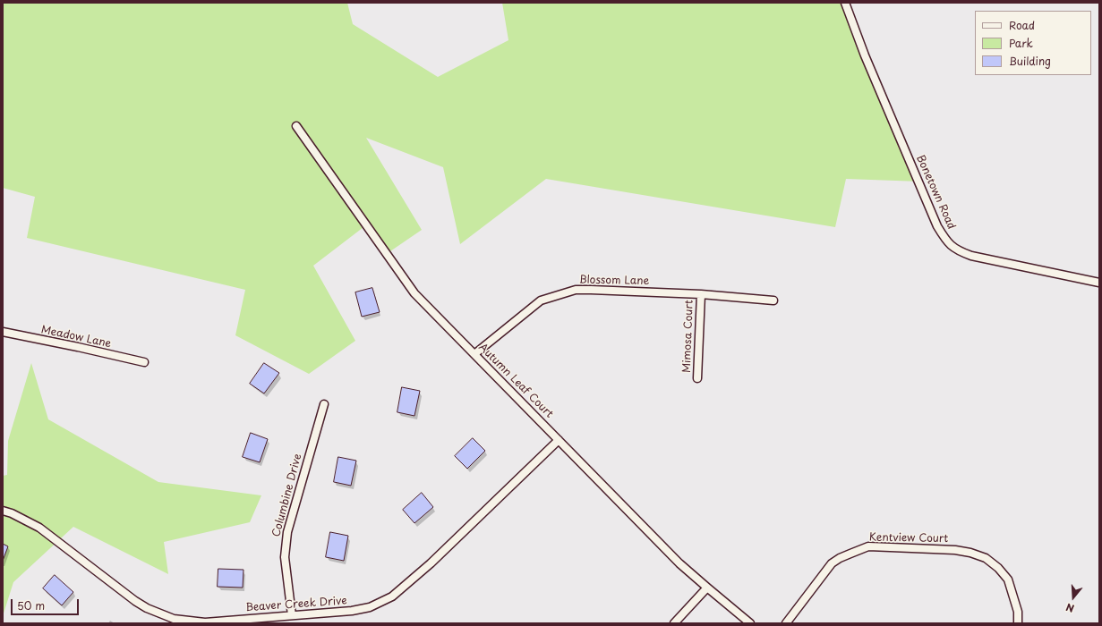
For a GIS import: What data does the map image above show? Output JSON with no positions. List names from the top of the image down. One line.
{"streets":{"street":["Bonetown Road","Blossom Lane","Mimosa Court","Meadow Lane","Autumn Leaf Court","Columbine Drive","Kentview Court","Beaver Creek Drive"]},"crossings":[["Blossom Lane","Mimosa Court"],["Blossom Lane","Autumn Leaf Court"],["Autumn Leaf Court","Beaver Creek Drive"],["Columbine Drive","Beaver Creek Drive"]],"legend":["Road","Park","Building"],"scale_bar":"50 m","north":"bottom"}
